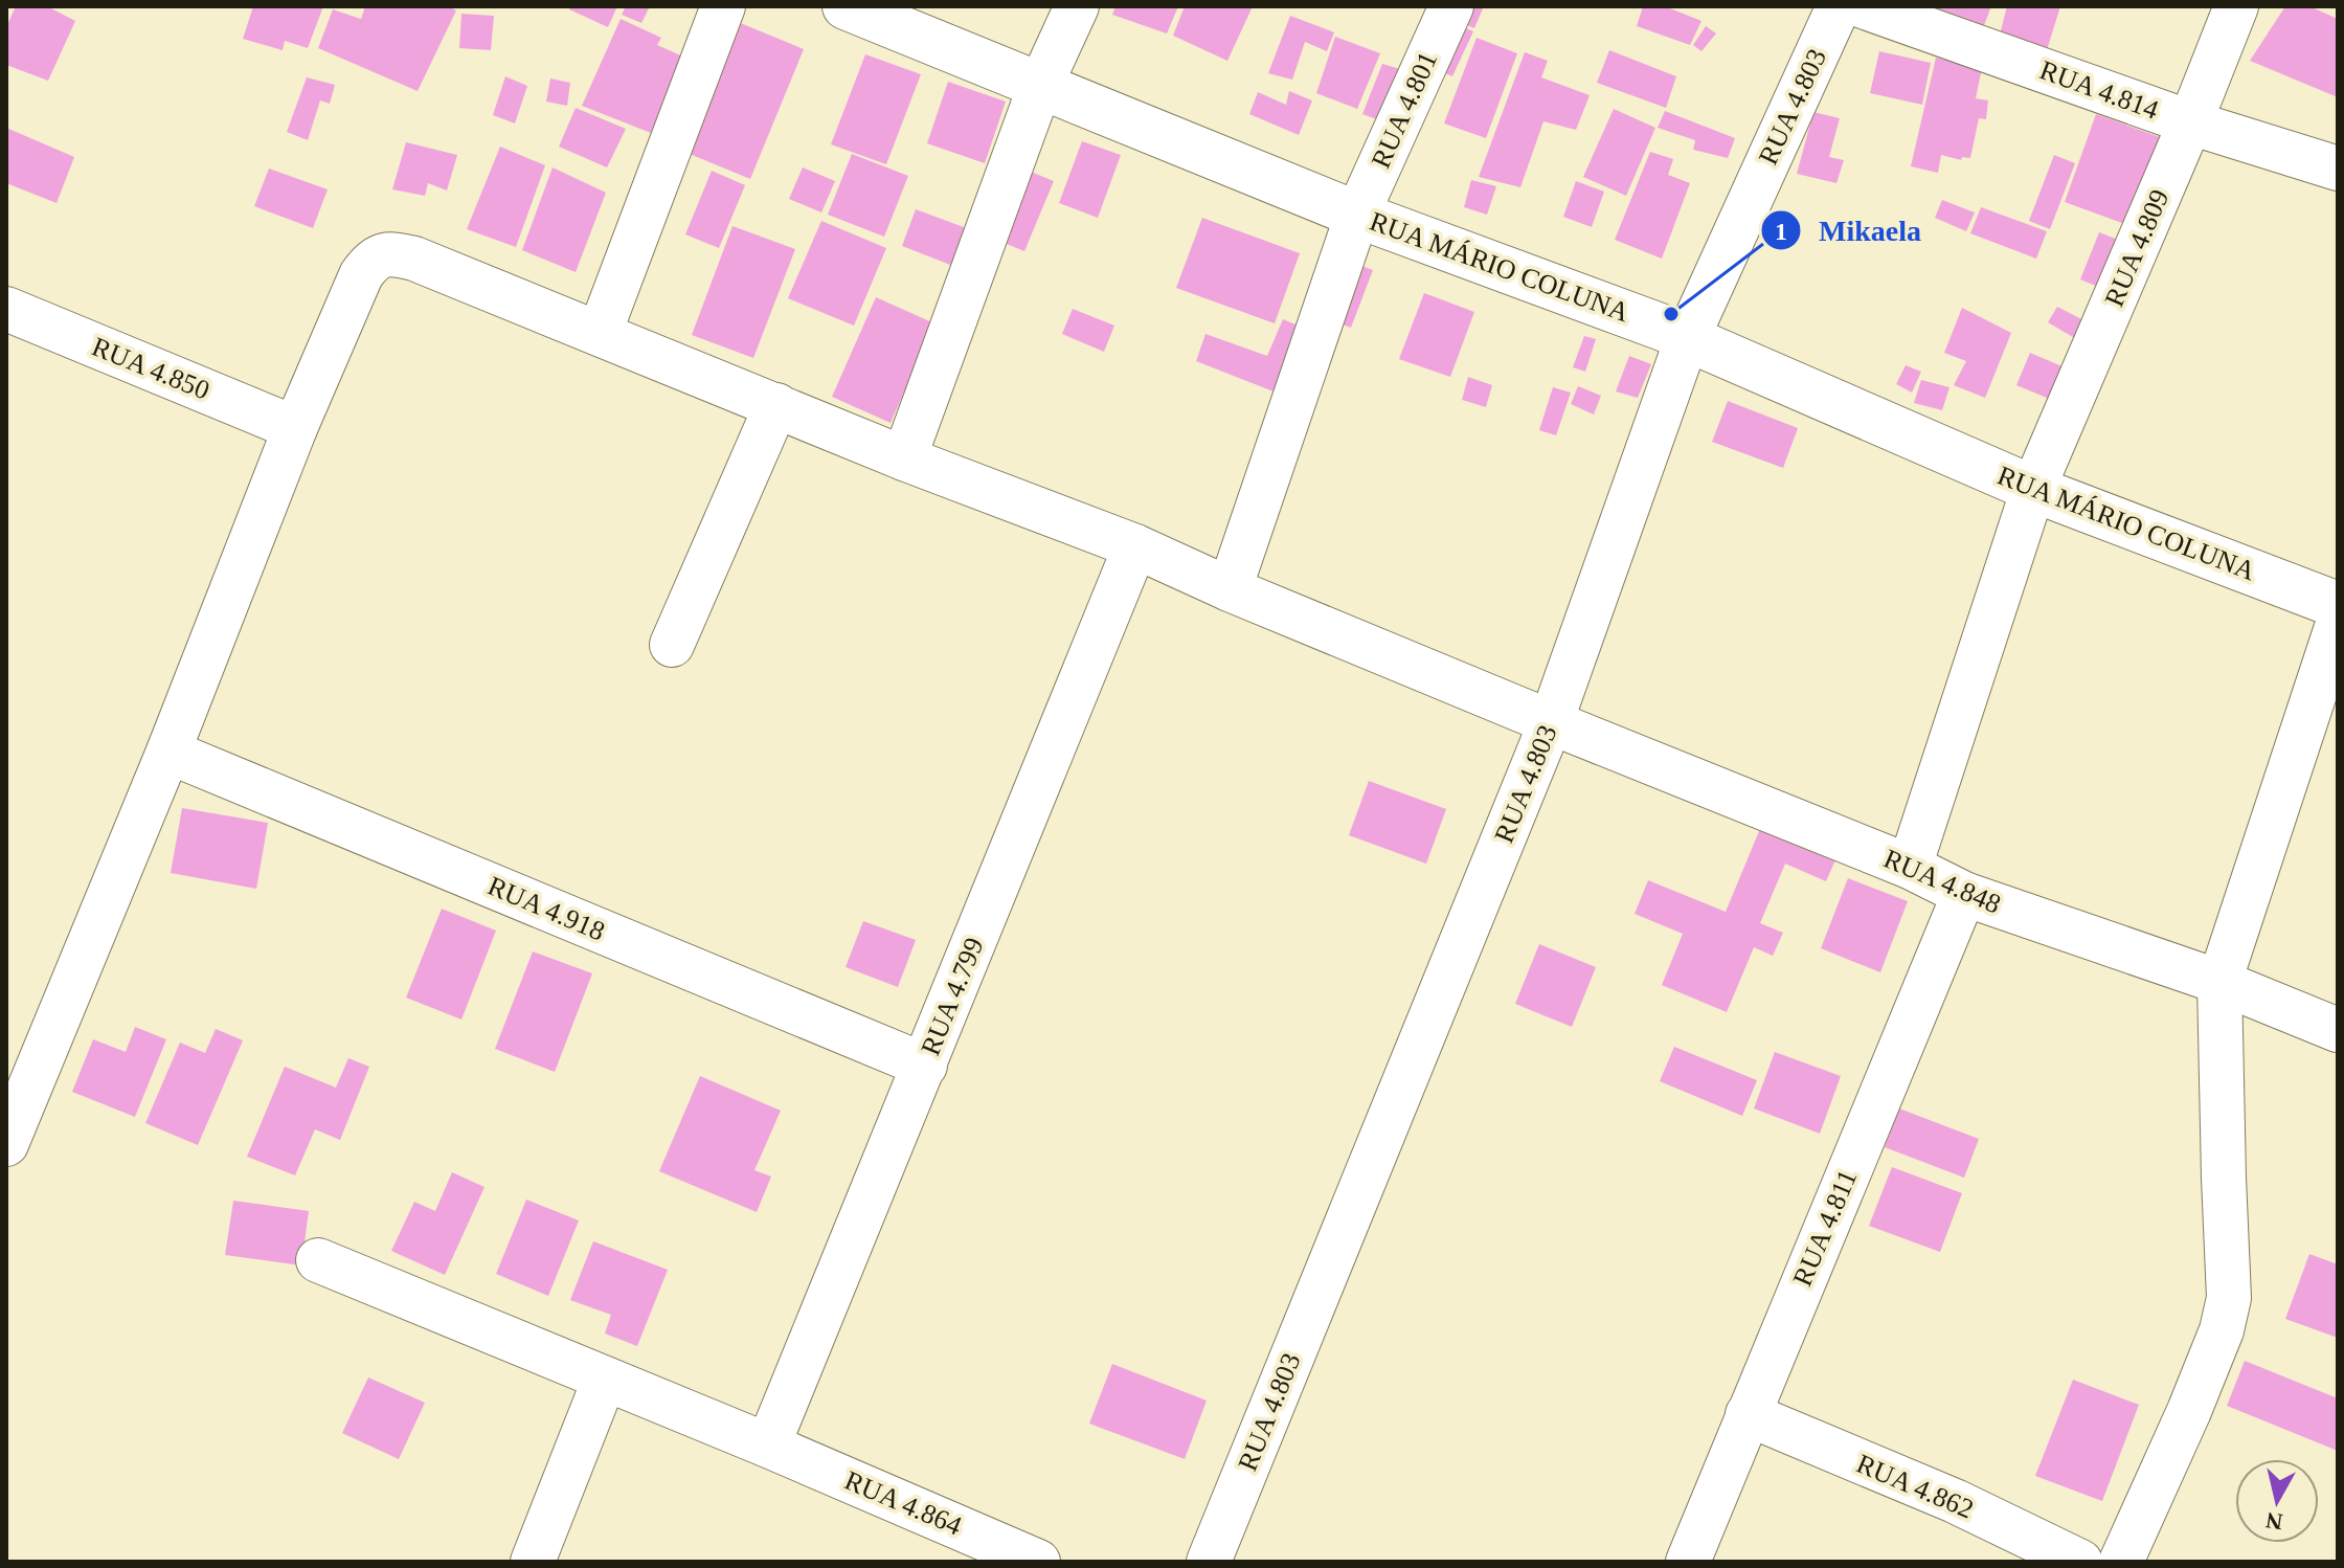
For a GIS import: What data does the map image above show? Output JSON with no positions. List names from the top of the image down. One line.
{"streets":{"main road":["RUA MÁRIO COLUNA"],"street":["RUA 4.814","RUA 4.803","RUA 4.801","RUA 4.809","RUA 4.850","RUA 4.848","RUA 4.918","RUA 4.799","RUA 4.811","RUA 4.862","RUA 4.864"]},"crossings":[["RUA 4.814","RUA 4.809"],["RUA 4.803","RUA MÁRIO COLUNA"],["RUA 4.803","RUA 4.848"],["RUA 4.801","RUA MÁRIO COLUNA"],["RUA 4.801","RUA 4.848"],["RUA 4.809","RUA MÁRIO COLUNA"],["RUA 4.809","RUA 4.848"],["RUA 4.850","RUA 4.848"],["RUA 4.848","RUA 4.799"],["RUA 4.848","RUA 4.811"],["RUA 4.918","RUA 4.799"],["RUA 4.799","RUA 4.864"],["RUA 4.811","RUA 4.862"]],"places":["Mikaela"],"north":"bottom"}
